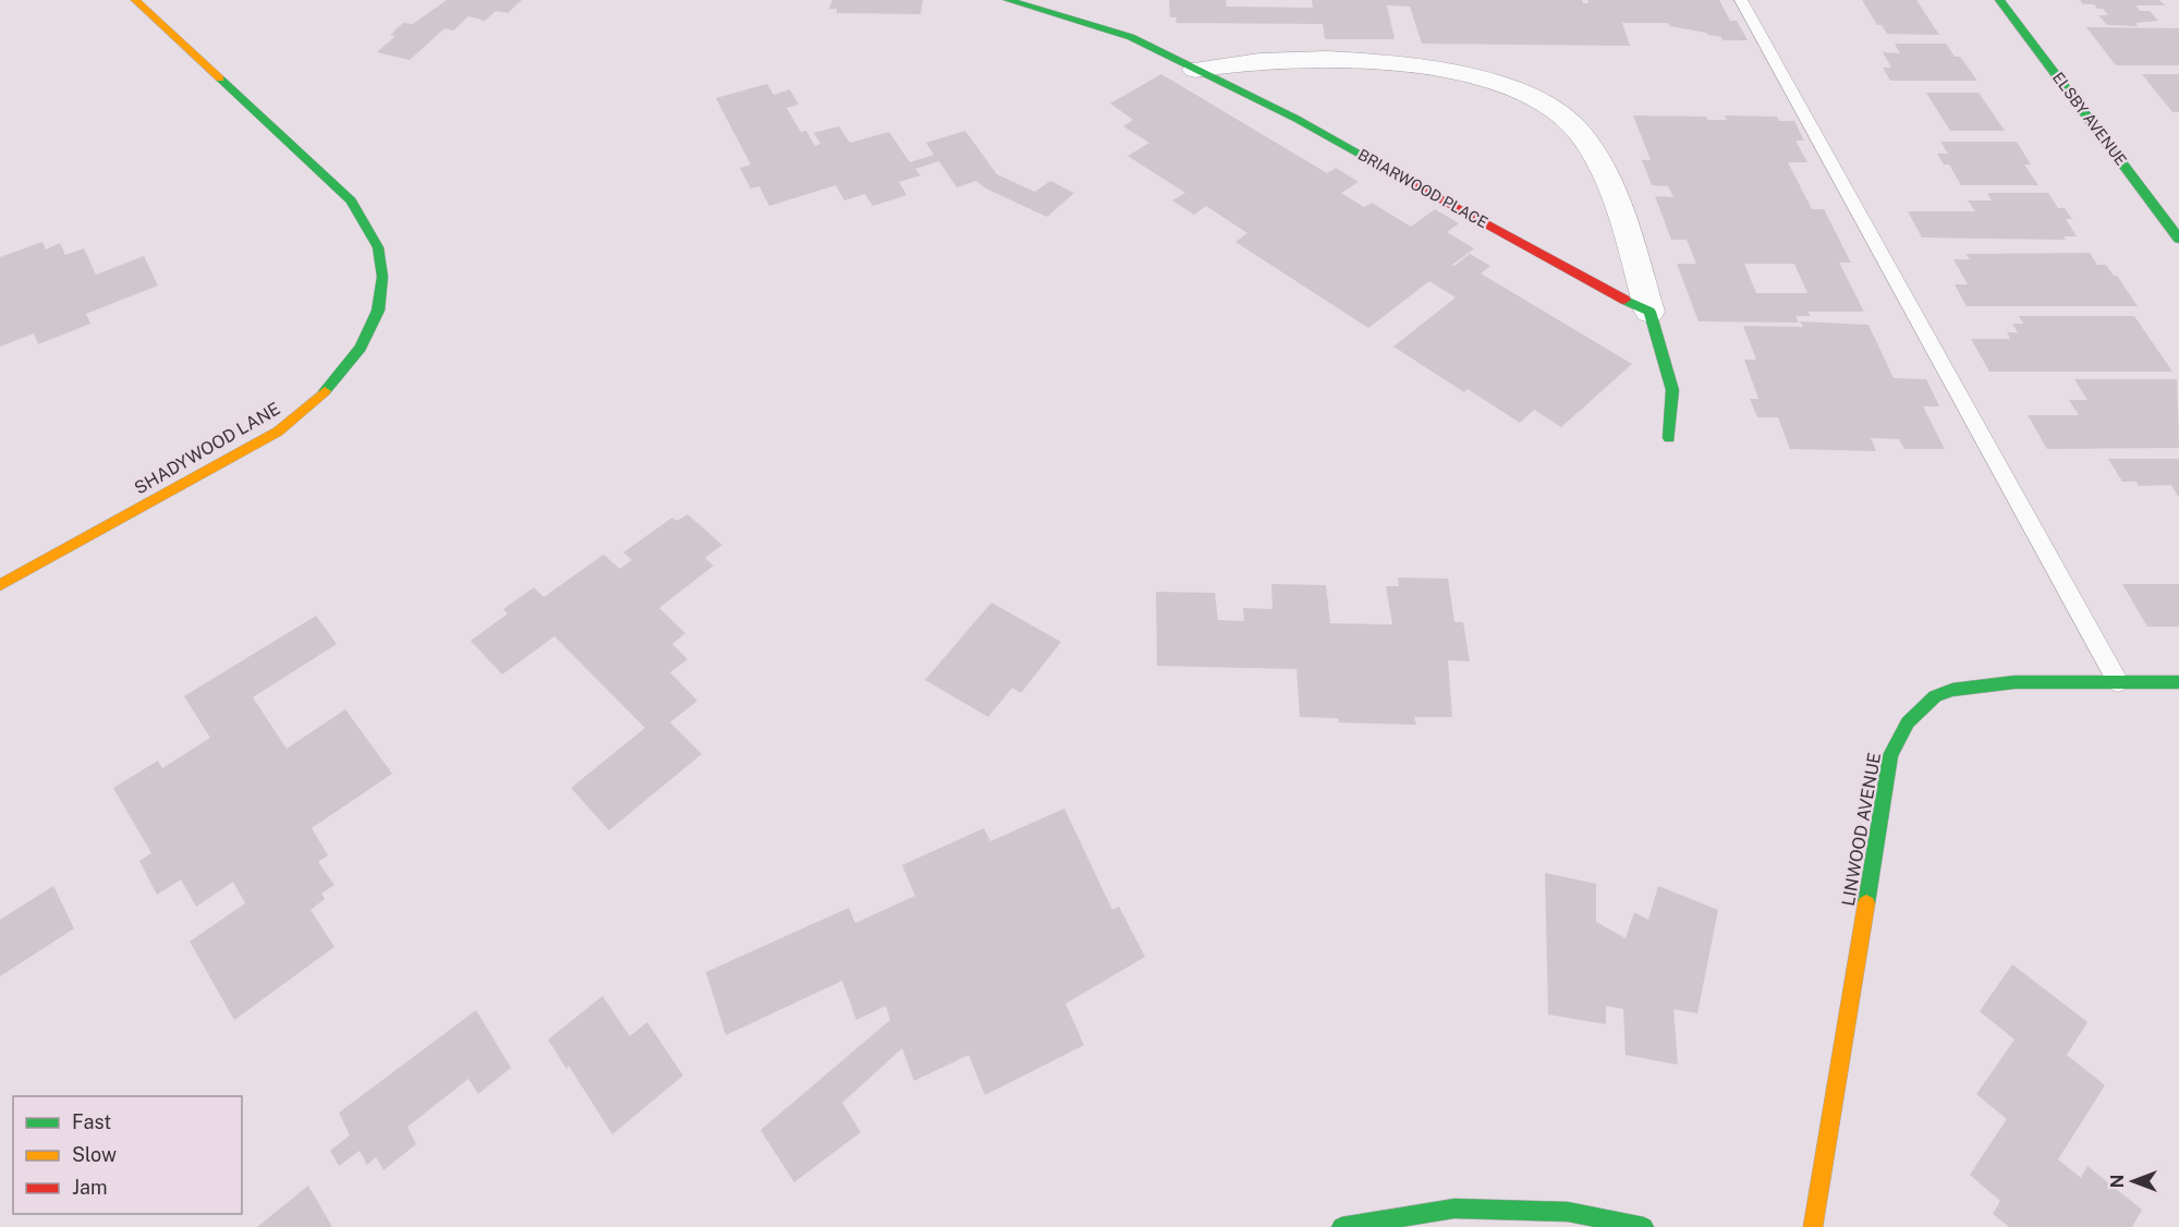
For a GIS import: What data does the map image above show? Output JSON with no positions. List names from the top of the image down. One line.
{"streets":{"street":["ELSBY AVENUE","BRIARWOOD PLACE","SHADYWOOD LANE","LINWOOD AVENUE"]},"legend":["Fast","Slow","Jam"],"north":"left"}
